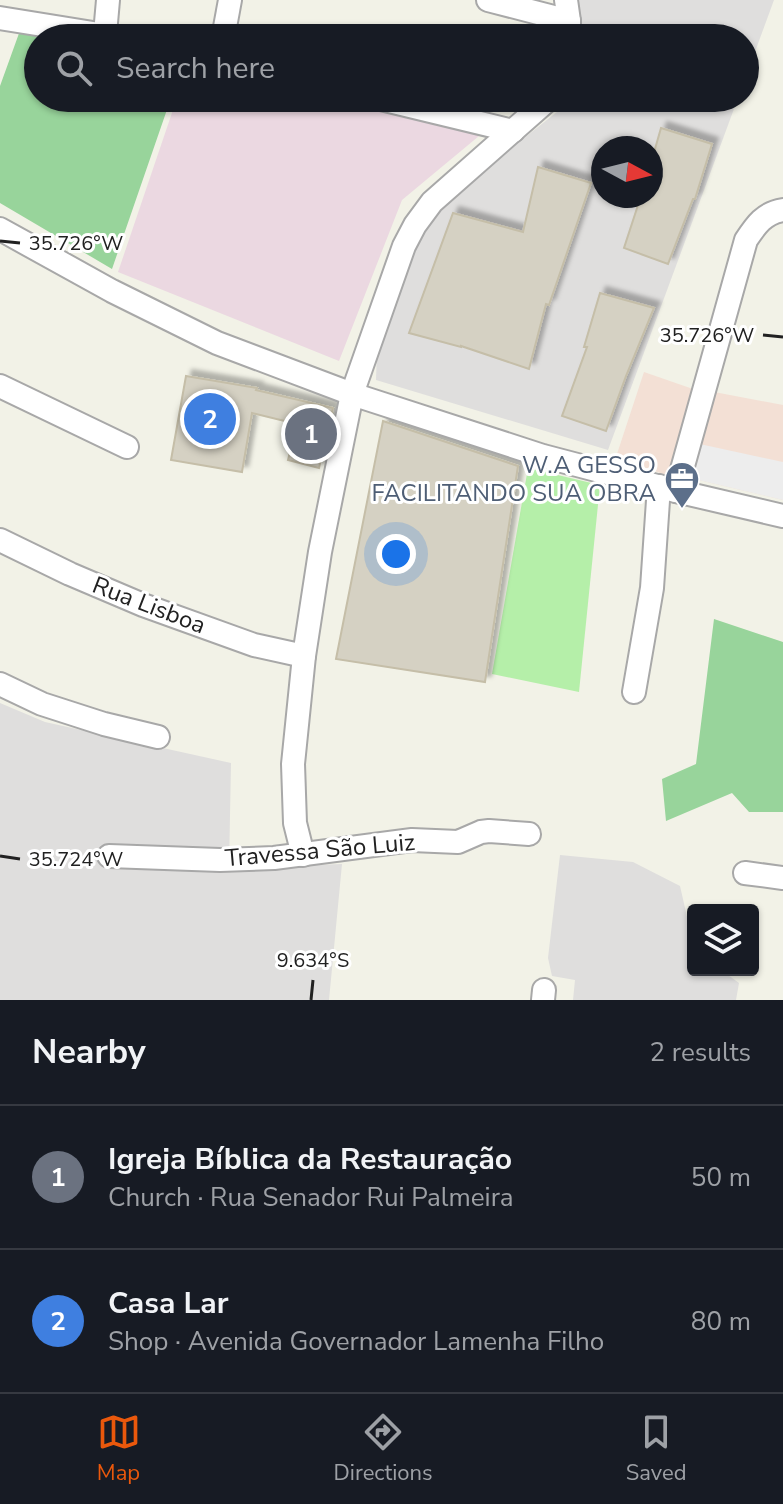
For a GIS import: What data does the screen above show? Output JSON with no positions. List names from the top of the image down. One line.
{"streets":{"street":["Rua Lisboa","Travessa São Luiz"]},"places":{"office":["W.A GESSO FACILITANDO SUA OBRA"]},"north":"right","page":{"search":"Search here","pins":["2","1"],"heading":["Nearby","2 results"],"list":[{"mark":"1","name":"Igreja Bíblica da Restauração","note":"Church · Rua Senador Rui Palmeira","value":"50 m"},{"mark":"2","name":"Casa Lar","note":"Shop · Avenida Governador Lamenha Filho","value":"80 m"}],"nav":["Map","Directions","Saved"]},"coordinates":["35.726°W","35.724°W","9.634°S"]}
